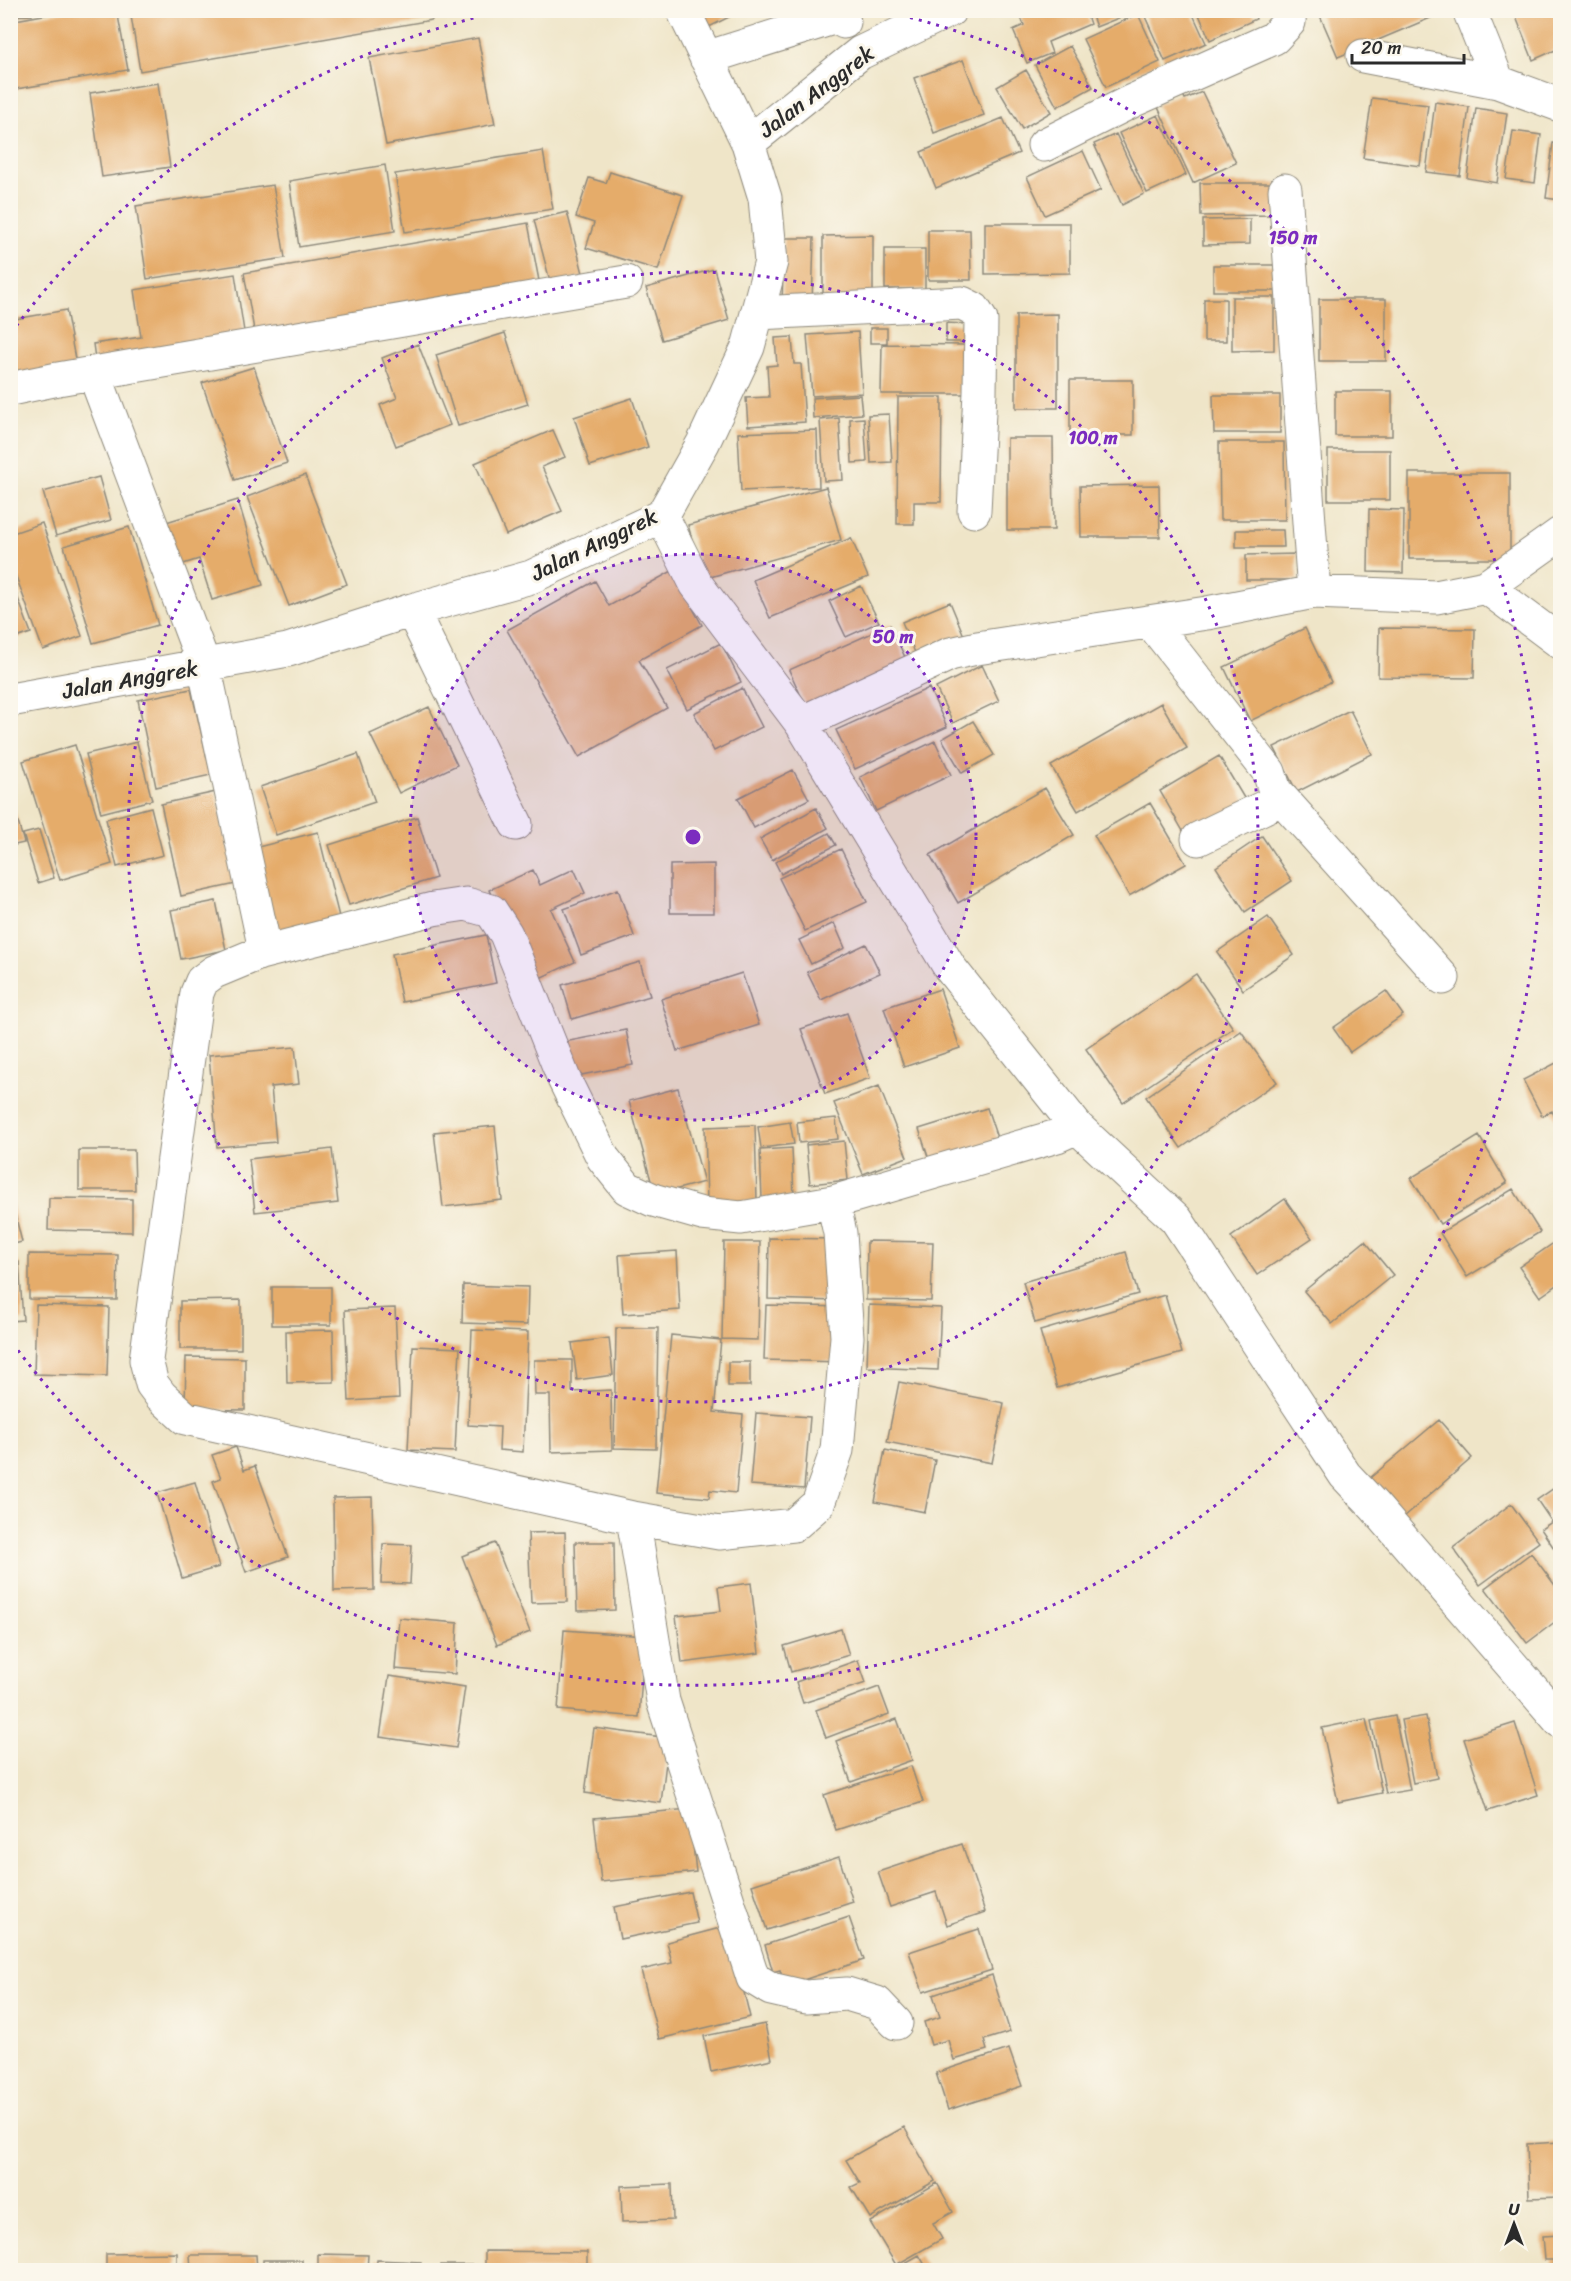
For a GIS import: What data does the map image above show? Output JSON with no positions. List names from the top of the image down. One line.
{"streets":{"street":["Jalan Anggrek"]},"scale_bar":"20 m","north":"top","rings":["150 m","100 m","50 m"]}
